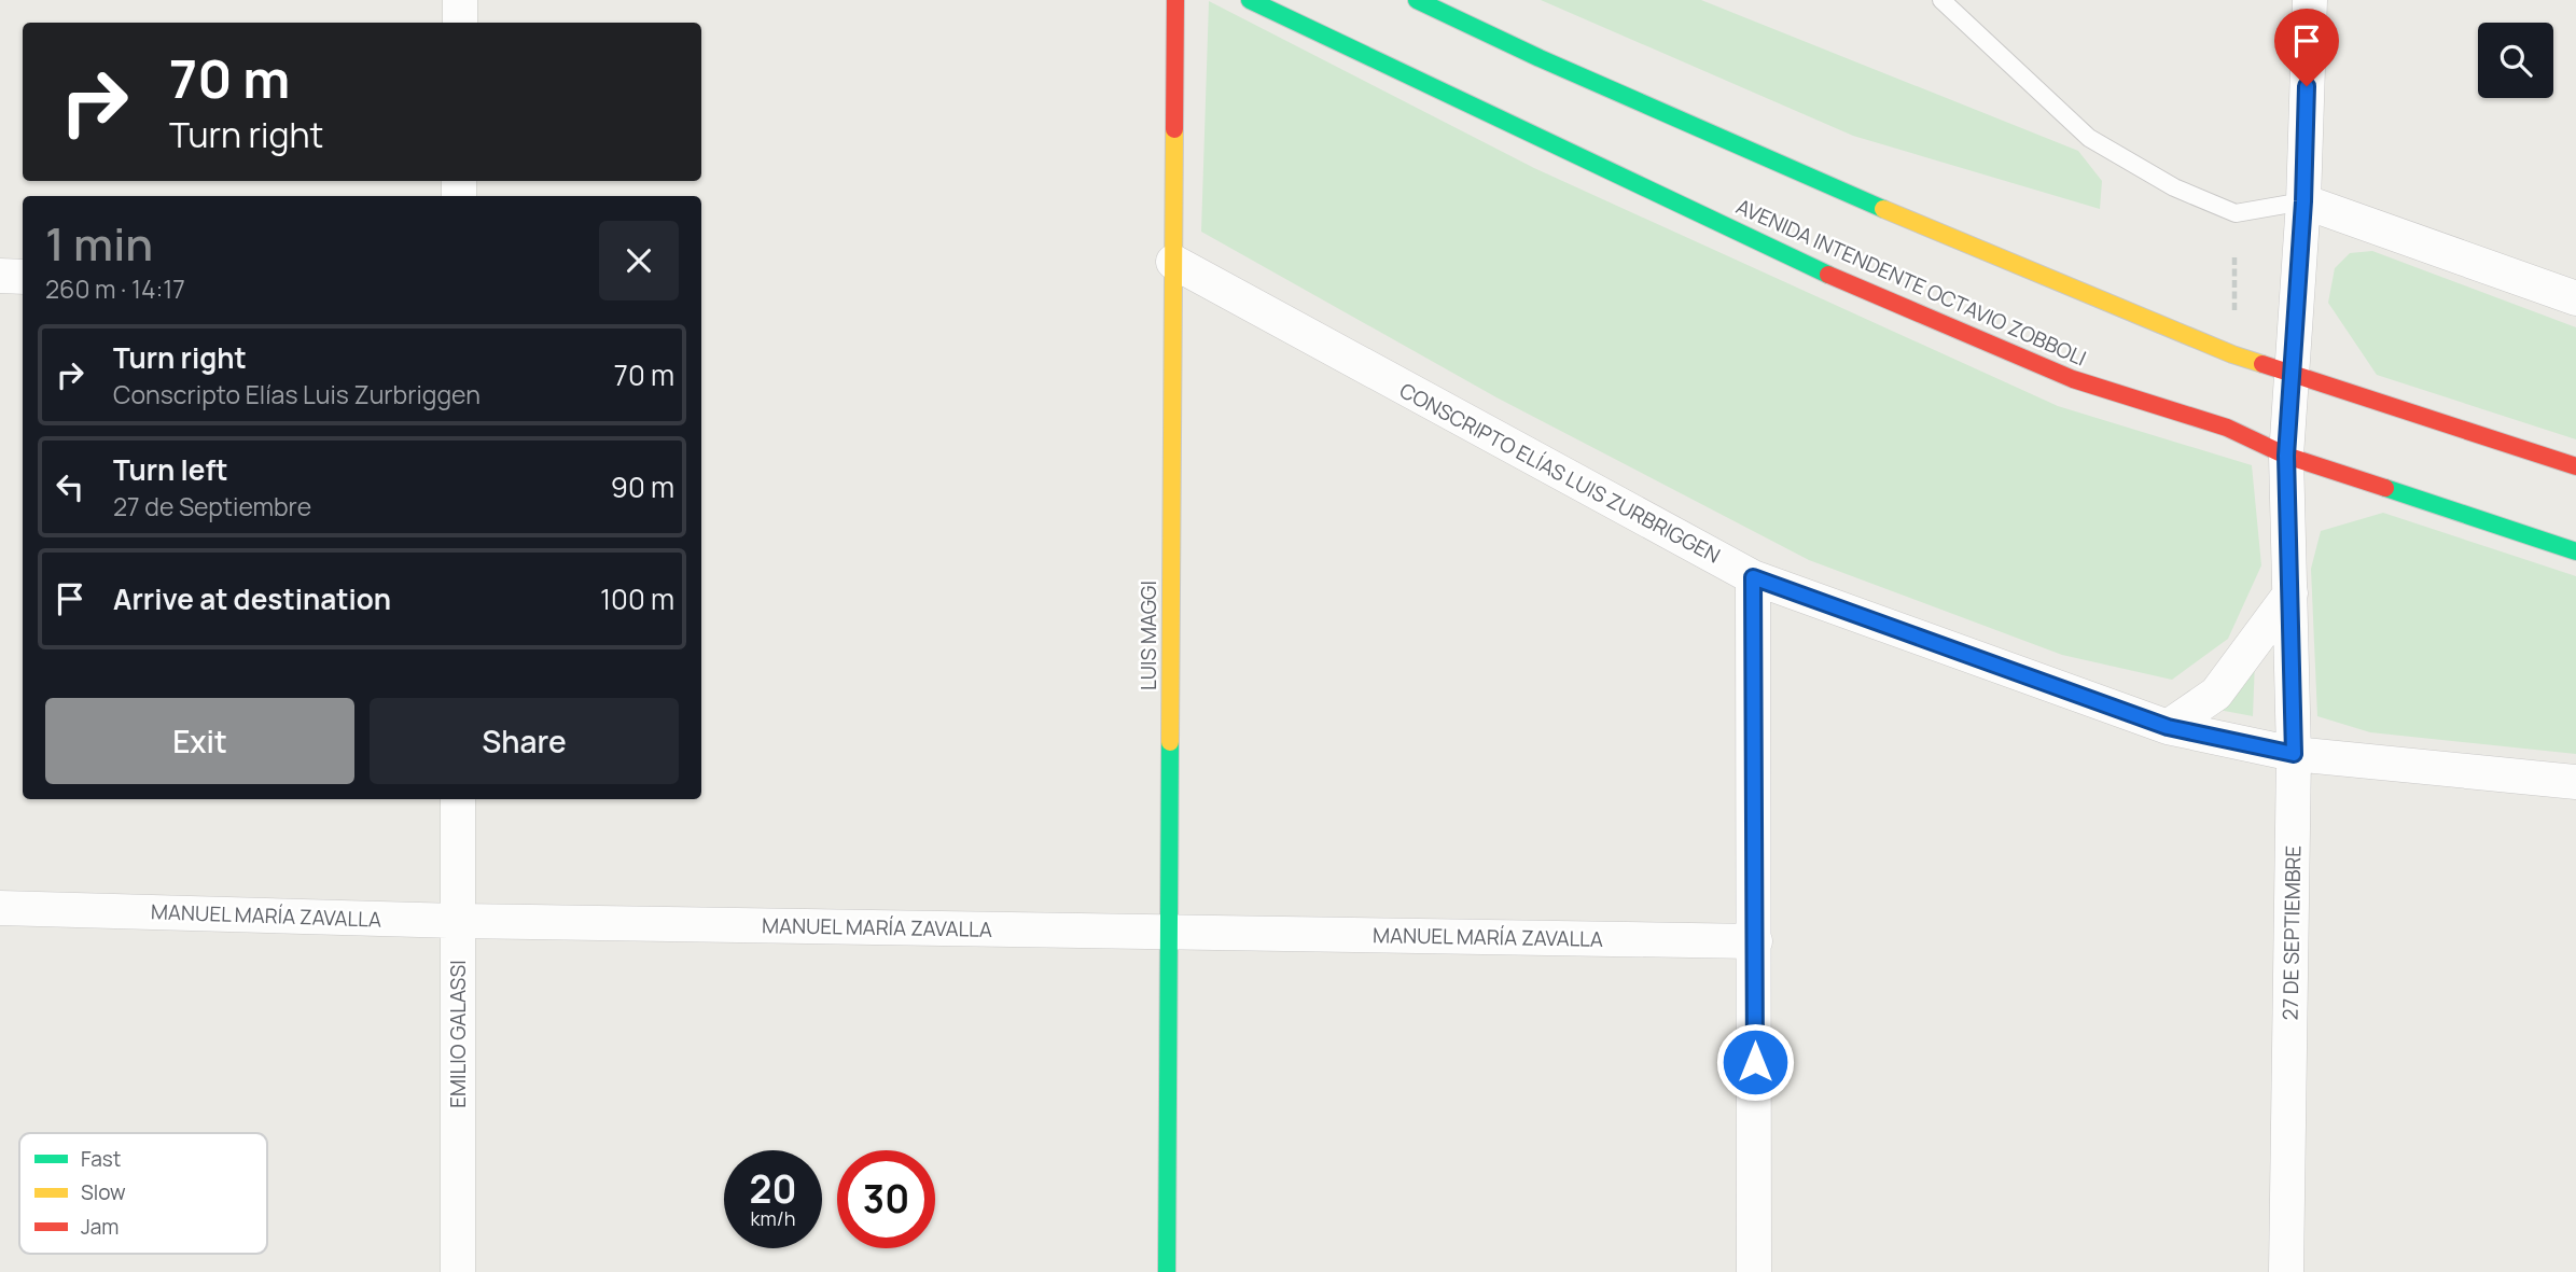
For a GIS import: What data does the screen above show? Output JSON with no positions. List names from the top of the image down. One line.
{"streets":{"main road":["AVENIDA INTENDENTE OCTAVIO ZOBBOLI","LUIS MAGGI"],"street":["CONSCRIPTO ELÍAS LUIS ZURBRIGGEN","MANUEL MARÍA ZAVALLA","27 DE SEPTIEMBRE","EMILIO GALASSI"]},"crossings":[["AVENIDA INTENDENTE OCTAVIO ZOBBOLI","27 DE SEPTIEMBRE"],["CONSCRIPTO ELÍAS LUIS ZURBRIGGEN","LUIS MAGGI"],["CONSCRIPTO ELÍAS LUIS ZURBRIGGEN","27 DE SEPTIEMBRE"],["LUIS MAGGI","MANUEL MARÍA ZAVALLA"],["MANUEL MARÍA ZAVALLA","EMILIO GALASSI"]],"legend":["Fast","Slow","Jam"],"page":{"turn":["70 m","Turn right"],"heading":["1 min","260 m · 14:17"],"list":[{"name":"Turn right","note":"Conscripto Elías Luis Zurbriggen","value":"70 m"},{"name":"Turn left","note":"27 de Septiembre","value":"90 m"},{"name":"Arrive at destination","value":"100 m"}],"buttons":["Exit","Share"],"speed":"20 km/h","limit":"30"}}
